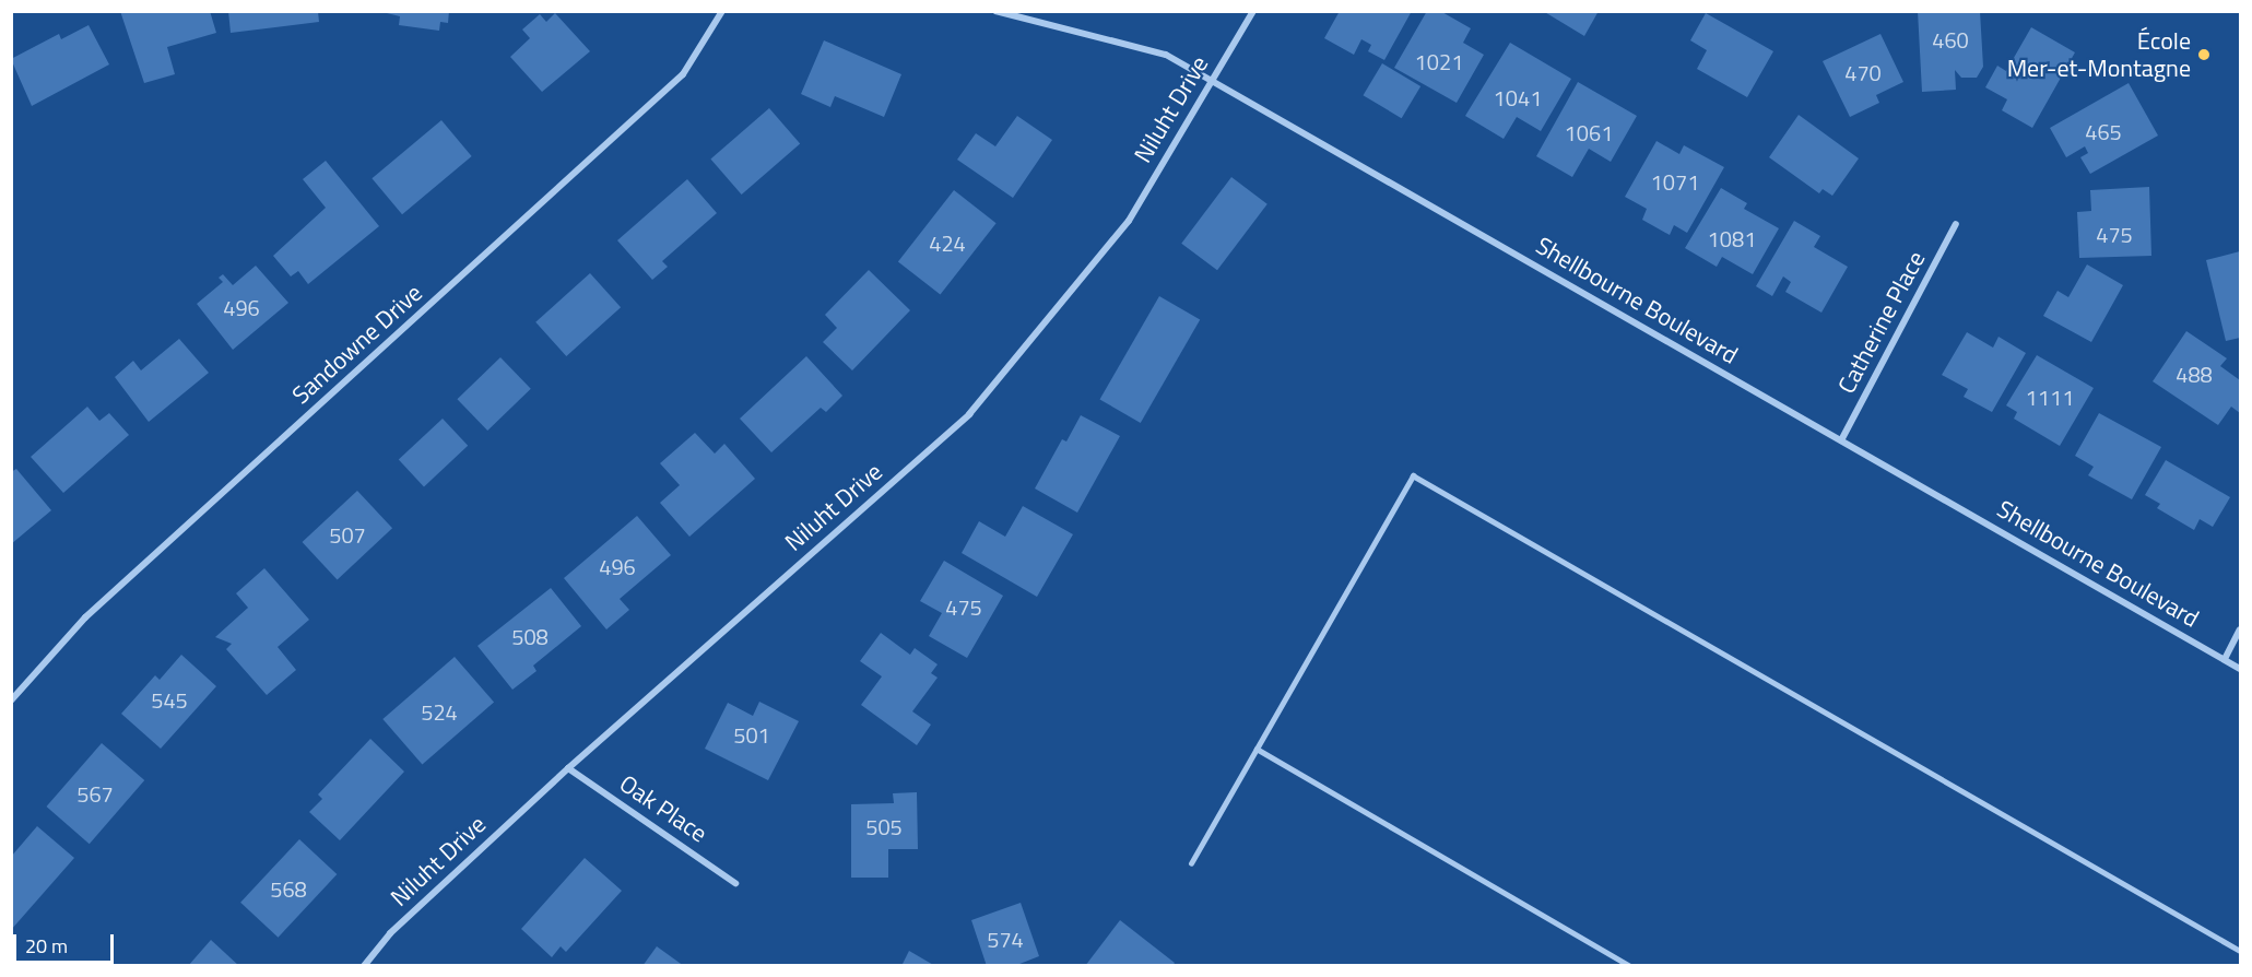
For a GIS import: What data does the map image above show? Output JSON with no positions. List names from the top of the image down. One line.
{"streets":{"street":["Niluht Drive","Shellbourne Boulevard","Catherine Place","Sandowne Drive","Oak Place"]},"crossings":[["Niluht Drive","Shellbourne Boulevard"],["Niluht Drive","Oak Place"],["Shellbourne Boulevard","Catherine Place"]],"places":["École Mer-et-Montagne"],"house_numbers":["460","1021","470","1041","465","1061","1071","475","1081","424","496","488","1111","507","496","475","508","545","524","501","567","505","568","574"],"scale_bar":"20 m"}
